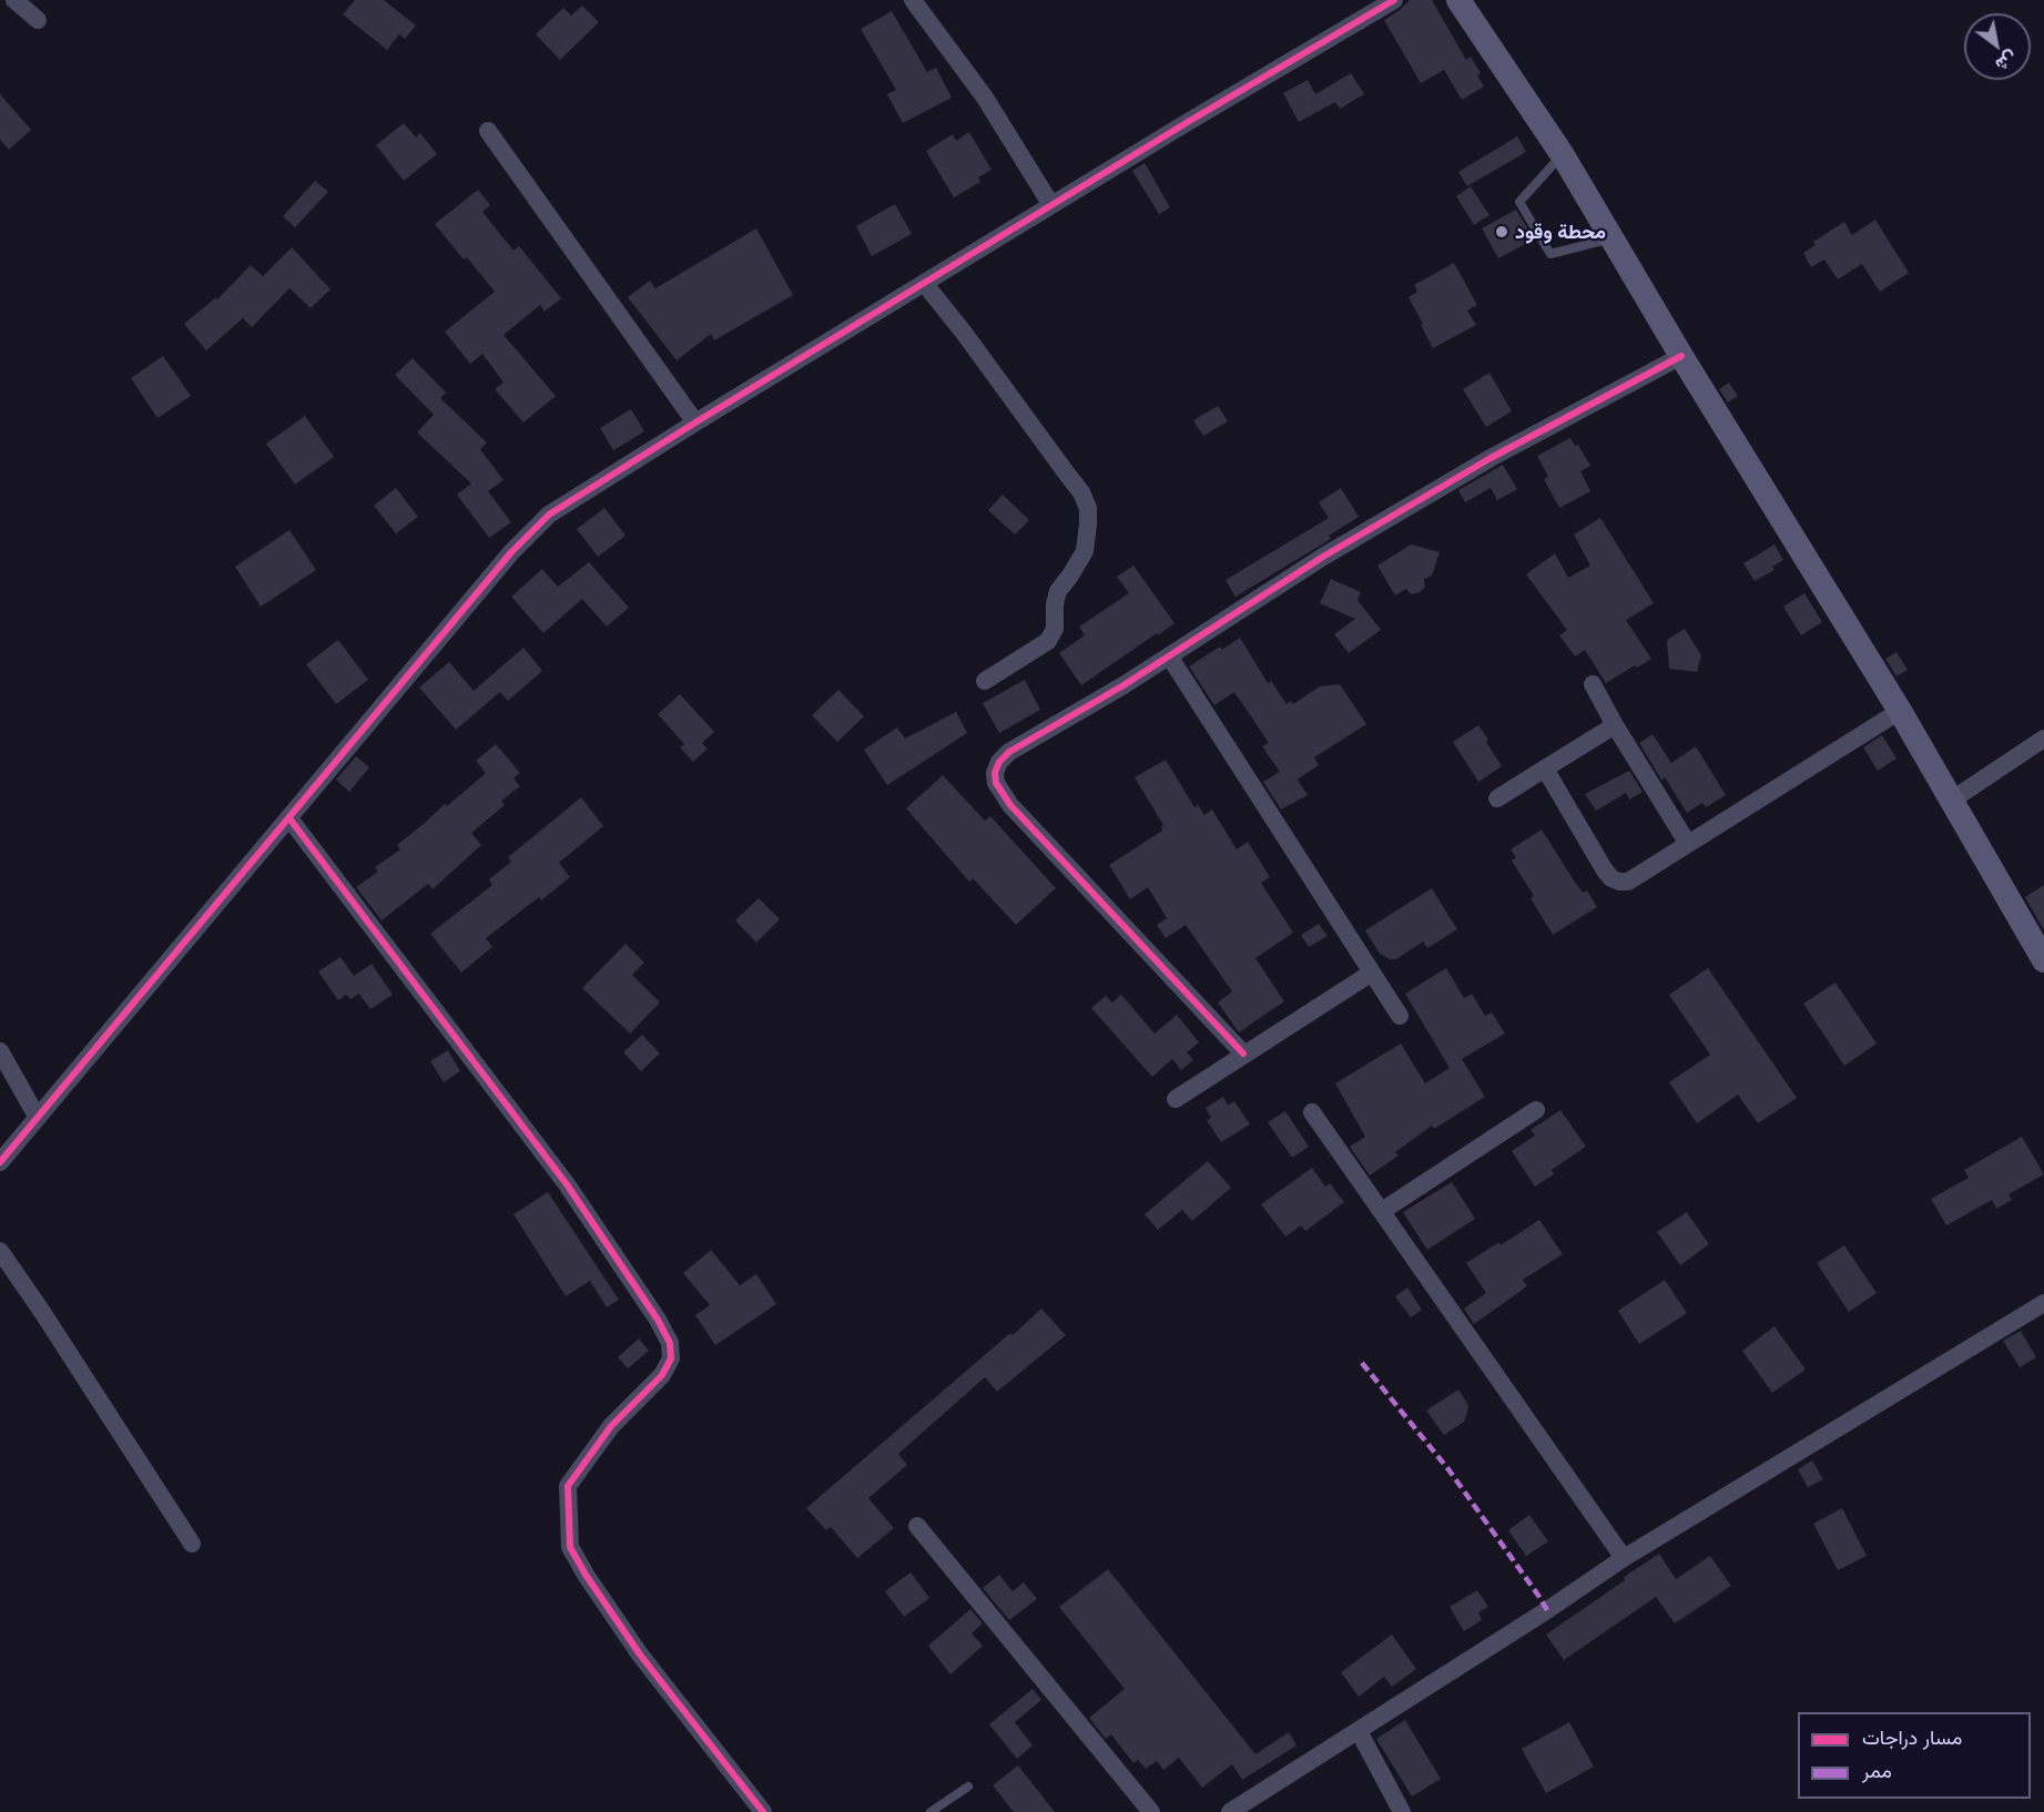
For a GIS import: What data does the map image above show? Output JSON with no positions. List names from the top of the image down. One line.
{"places":["محطة وقود"],"legend":["مسار دراجات","ممر"],"north":"bottom right"}
